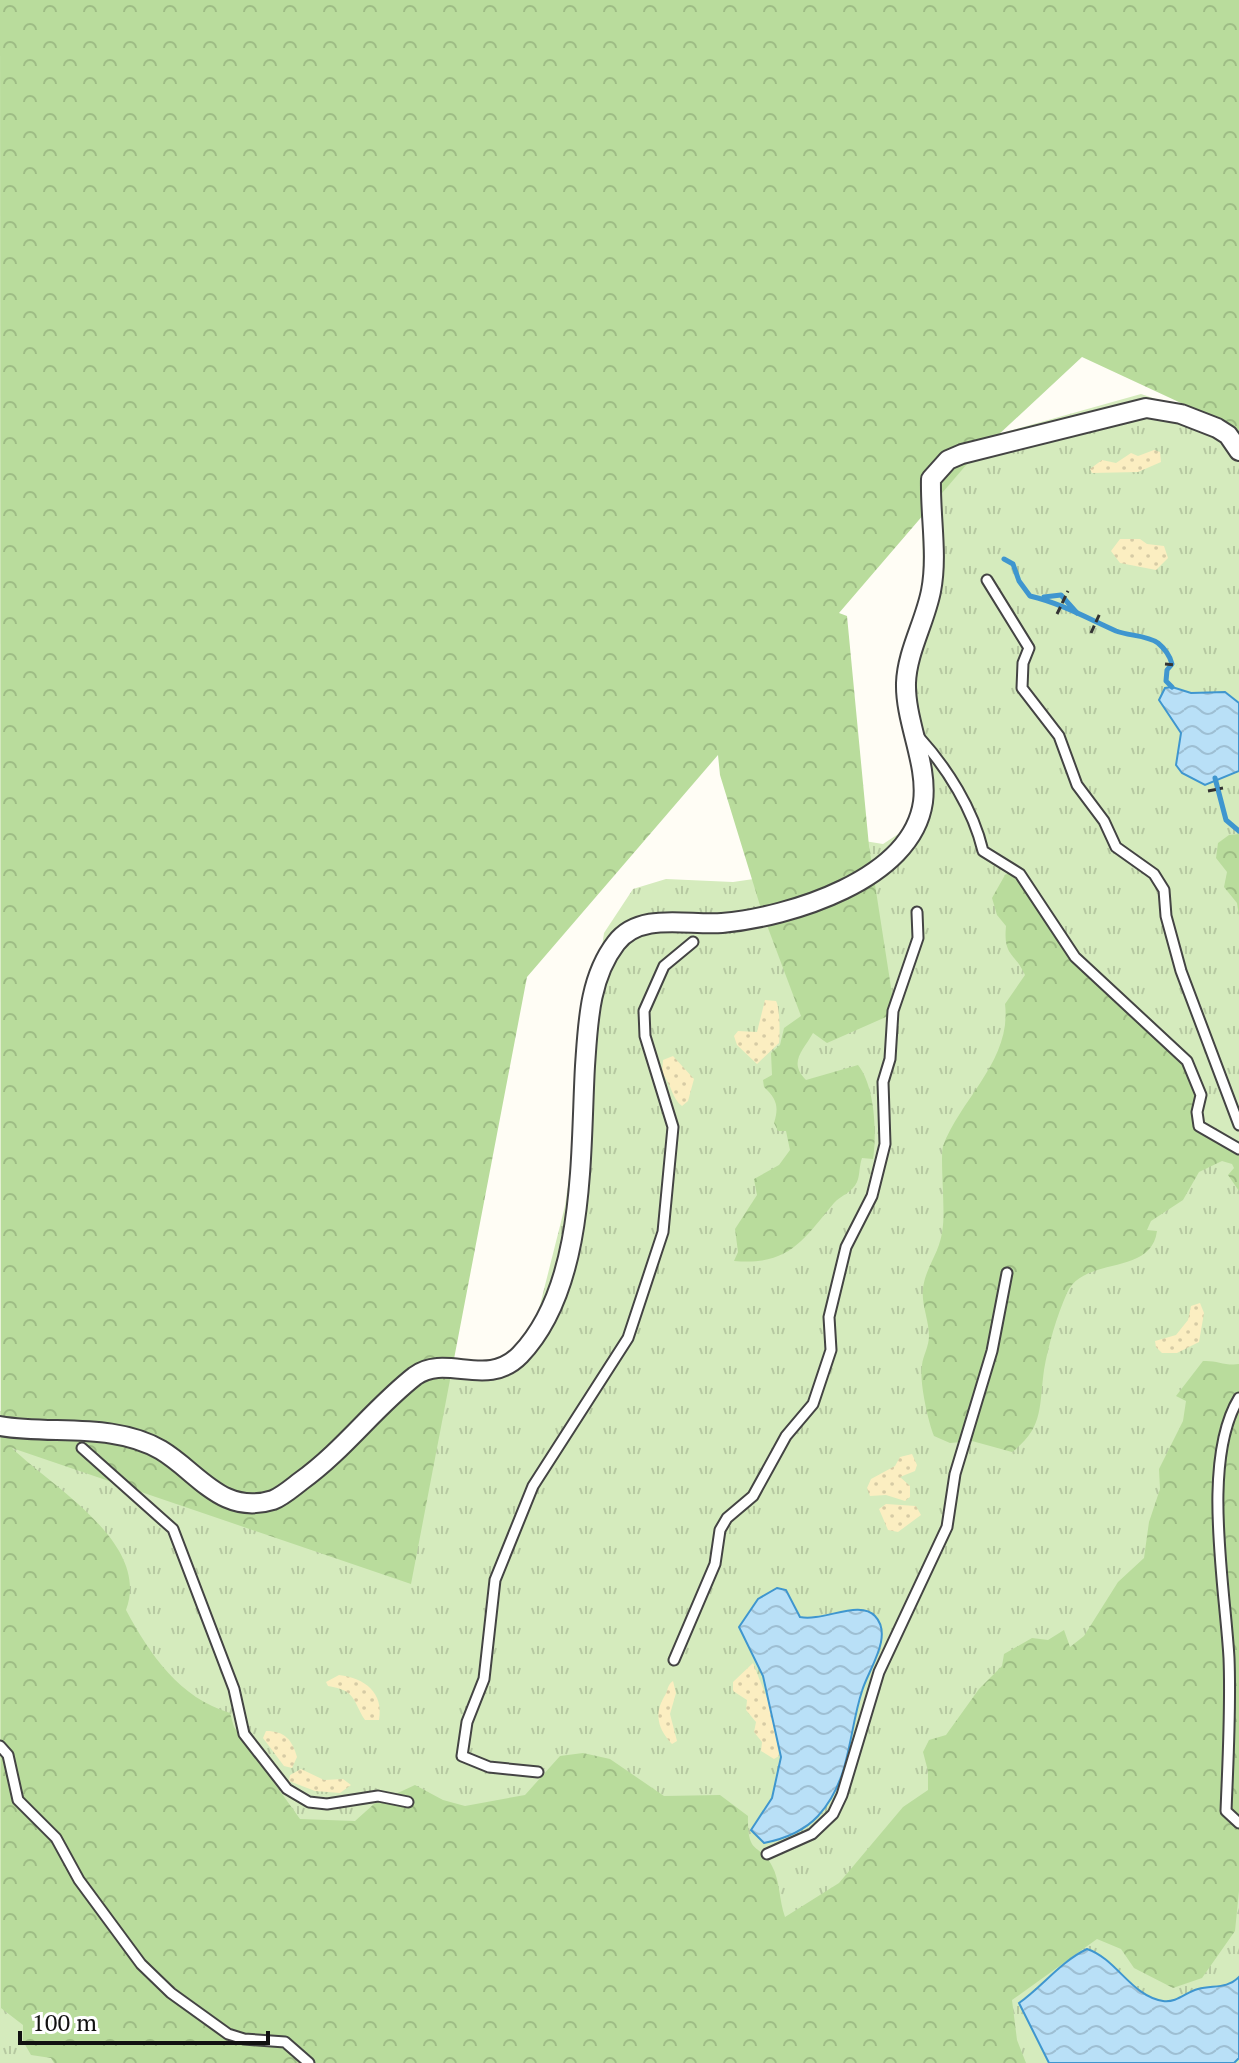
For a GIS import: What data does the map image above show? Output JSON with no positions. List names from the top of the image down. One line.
{"scale_bar":"100 m"}
